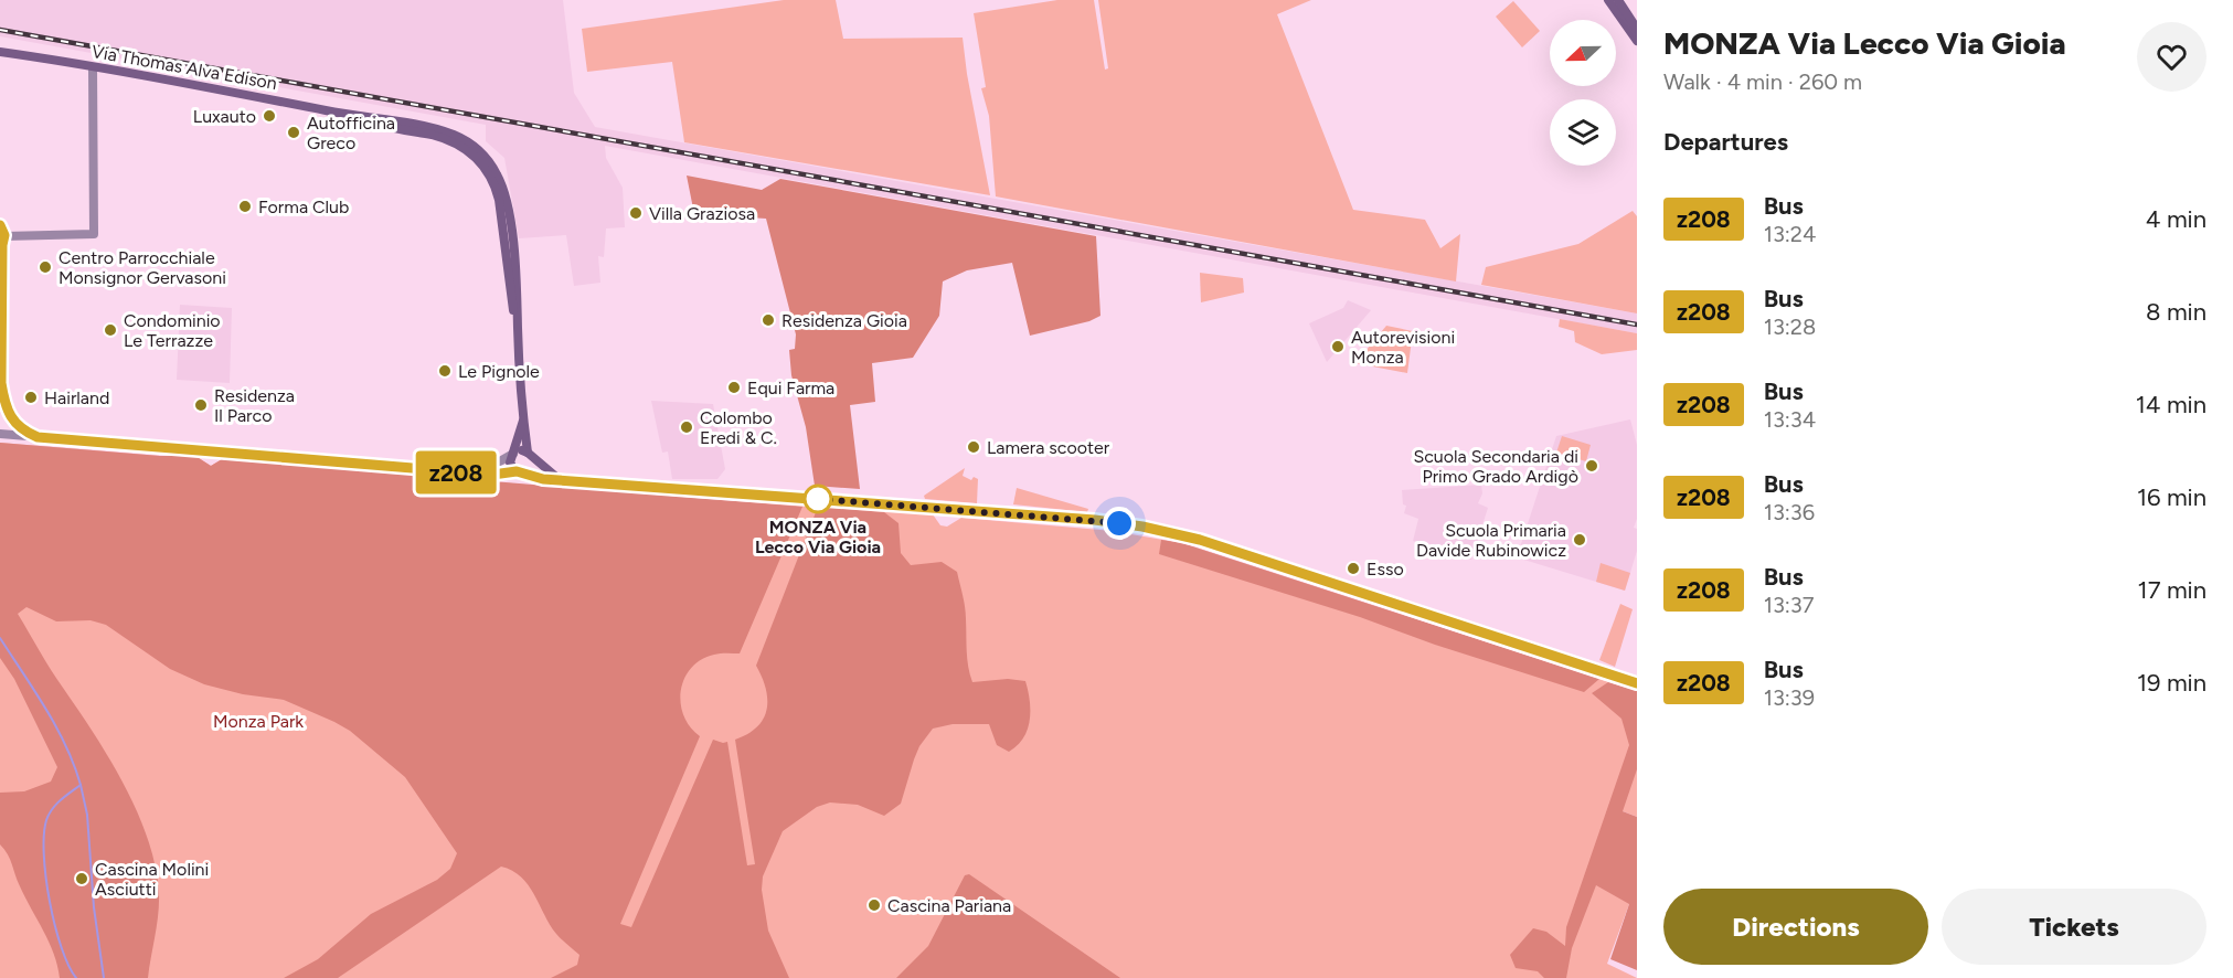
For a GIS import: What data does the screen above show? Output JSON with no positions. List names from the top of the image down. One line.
{"streets":{"main road":["Via Thomas Alva Edison"]},"parks":["Monza Park"],"places":["Luxauto","Autofficina Greco","Forma Club","Villa Graziosa","Centro Parrocchiale Monsignor Gervasoni","Residenza Gioia","Condominio Le Terrazze","Autorevisioni Monza","Le Pignole","Equi Farma","Hairland","Residenza Il Parco","Colombo Eredi & C.","Lamera scooter","Scuola Secondaria di Primo Grado Ardigò","MONZA Via Lecco Via Gioia","Scuola Primaria Davide Rubinowicz","Esso","Cascina Molini Asciutti","Cascina Pariana"],"lines":["bus line z208"],"north":"left","page":{"on_map":"z208","heading":[["MONZA Via Lecco Via Gioia","Walk · 4 min · 260 m"],"Departures"],"list":[{"mark":"z208","name":"Bus","note":"13:24","value":"4 min"},{"mark":"z208","name":"Bus","note":"13:28","value":"8 min"},{"mark":"z208","name":"Bus","note":"13:34","value":"14 min"},{"mark":"z208","name":"Bus","note":"13:36","value":"16 min"},{"mark":"z208","name":"Bus","note":"13:37","value":"17 min"},{"mark":"z208","name":"Bus","note":"13:39","value":"19 min"}],"buttons":["Directions","Tickets"]}}
